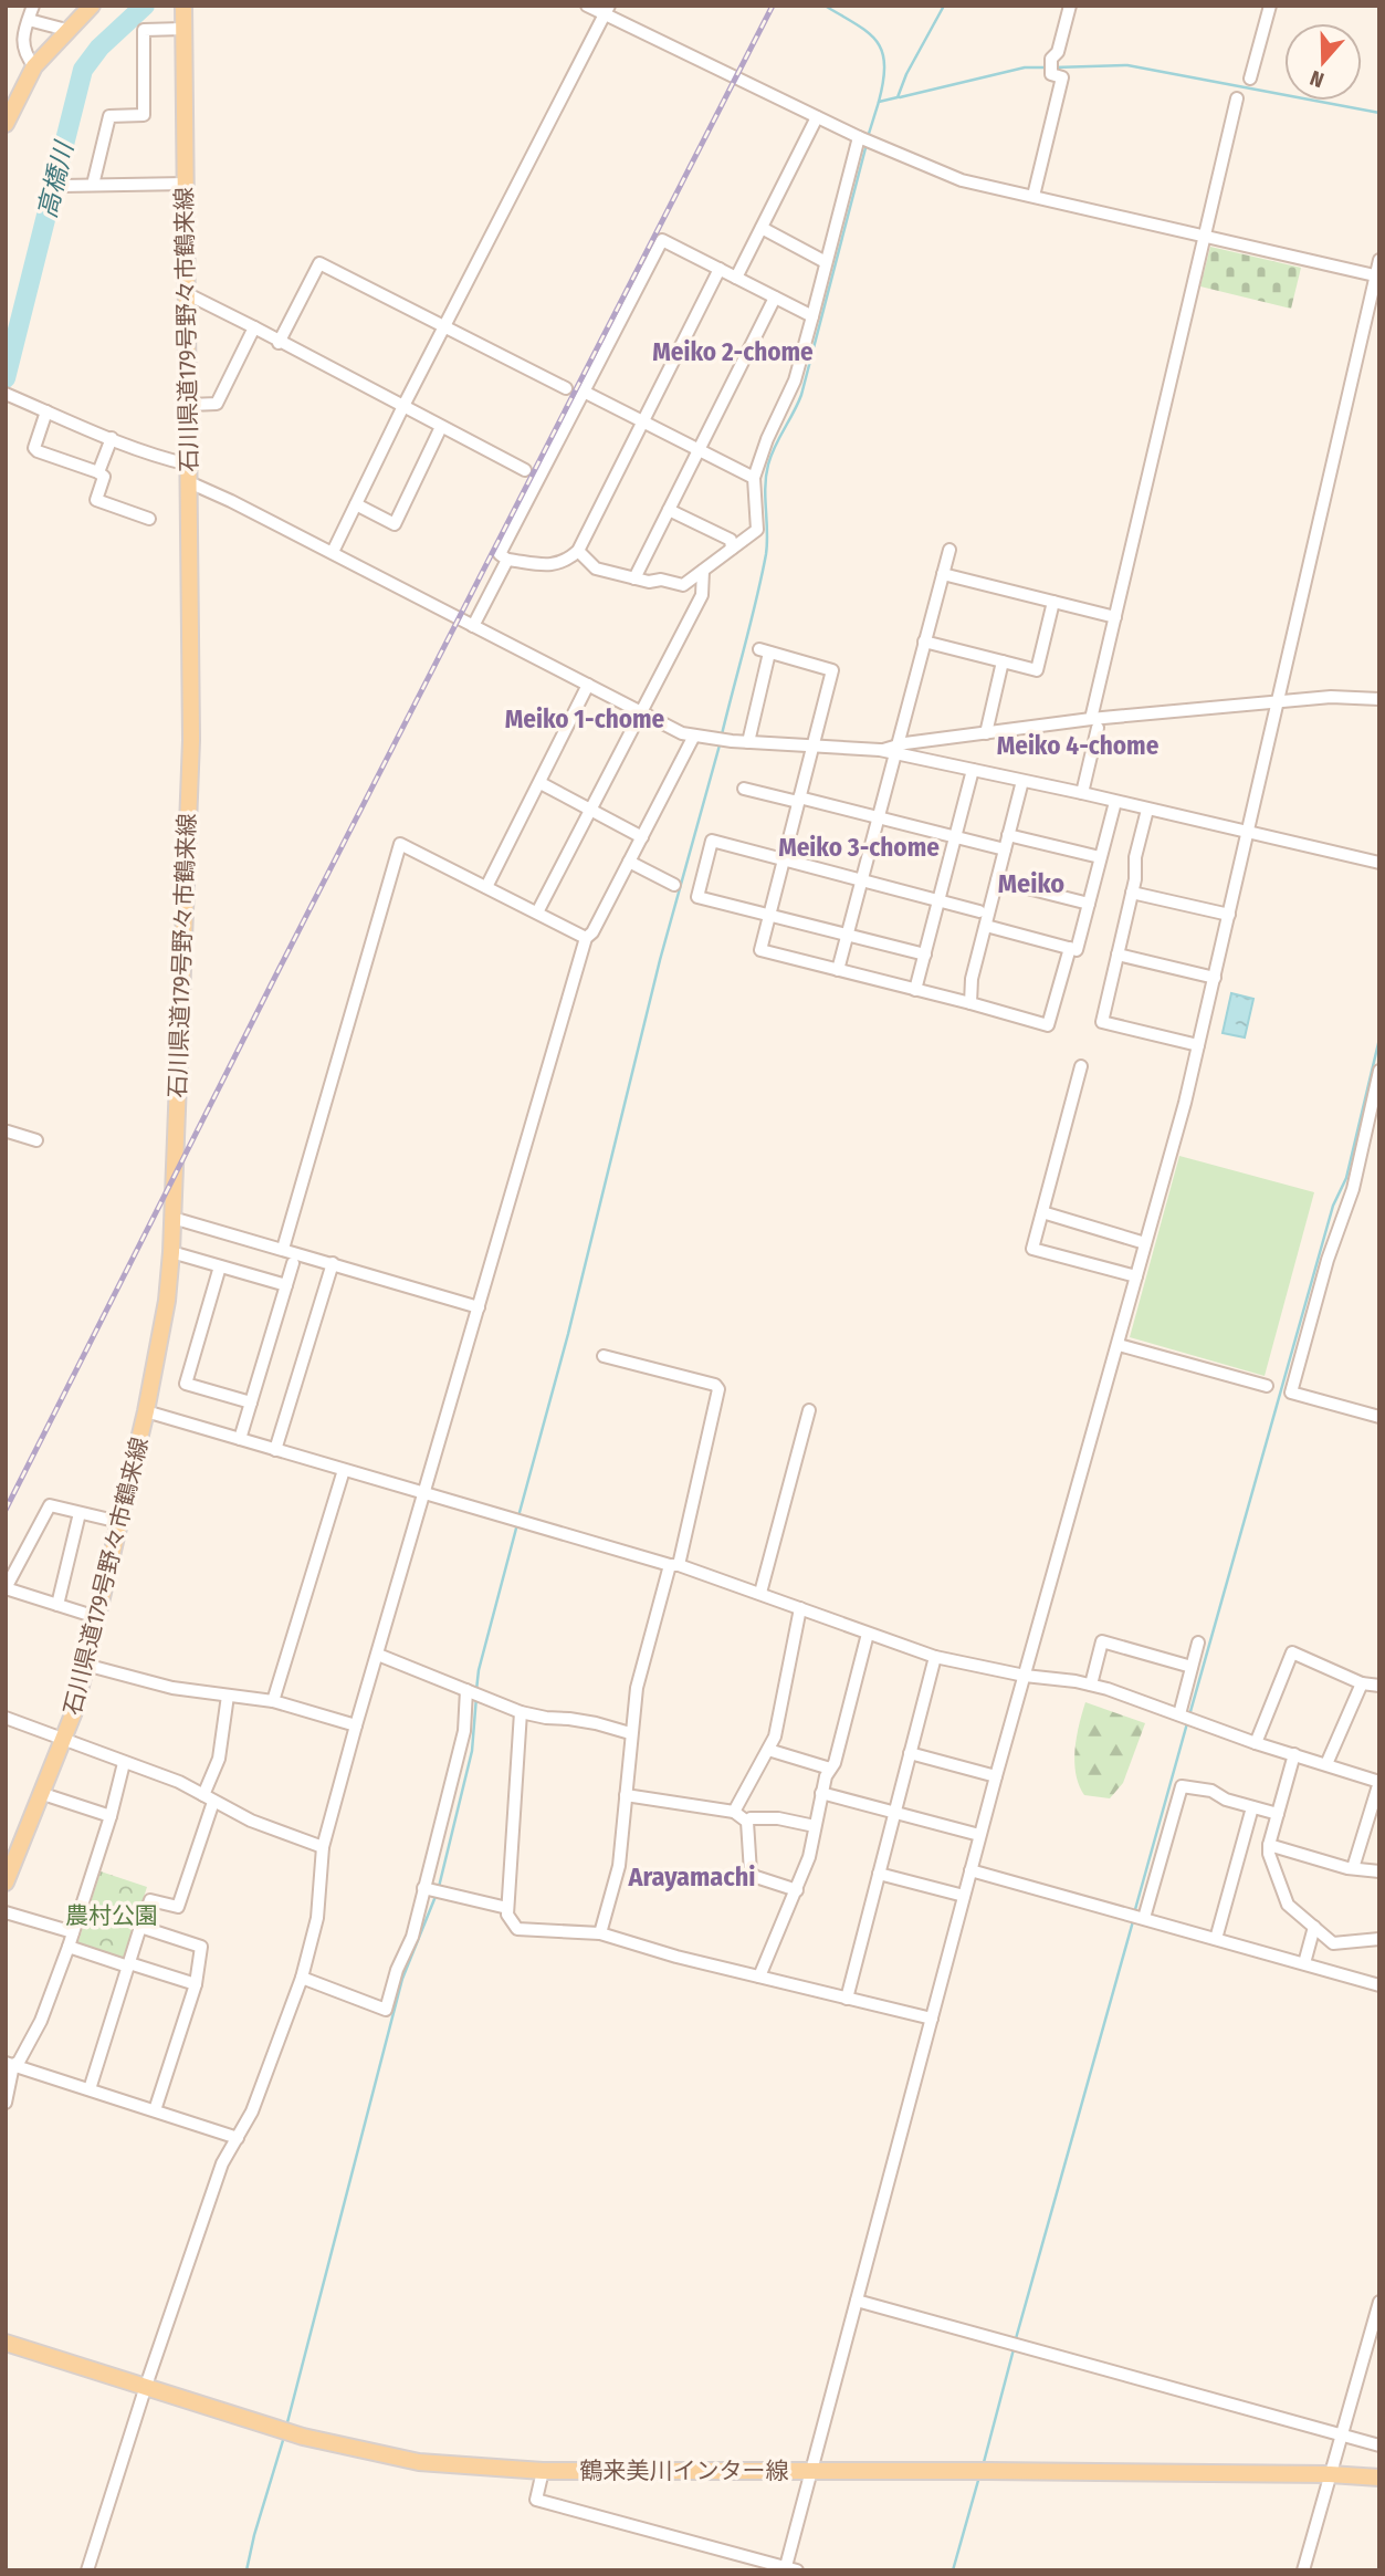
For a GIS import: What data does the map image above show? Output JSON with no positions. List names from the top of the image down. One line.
{"streets":{"main road":["石川県道179号野々市鶴来線","鶴来美川インター線"]},"districts":["Meiko 2-chome","Meiko 1-chome","Meiko 4-chome","Meiko 3-chome","Meiko","Arayamachi"],"water":["高橋川"],"parks":["農村公園"],"north":"bottom"}
